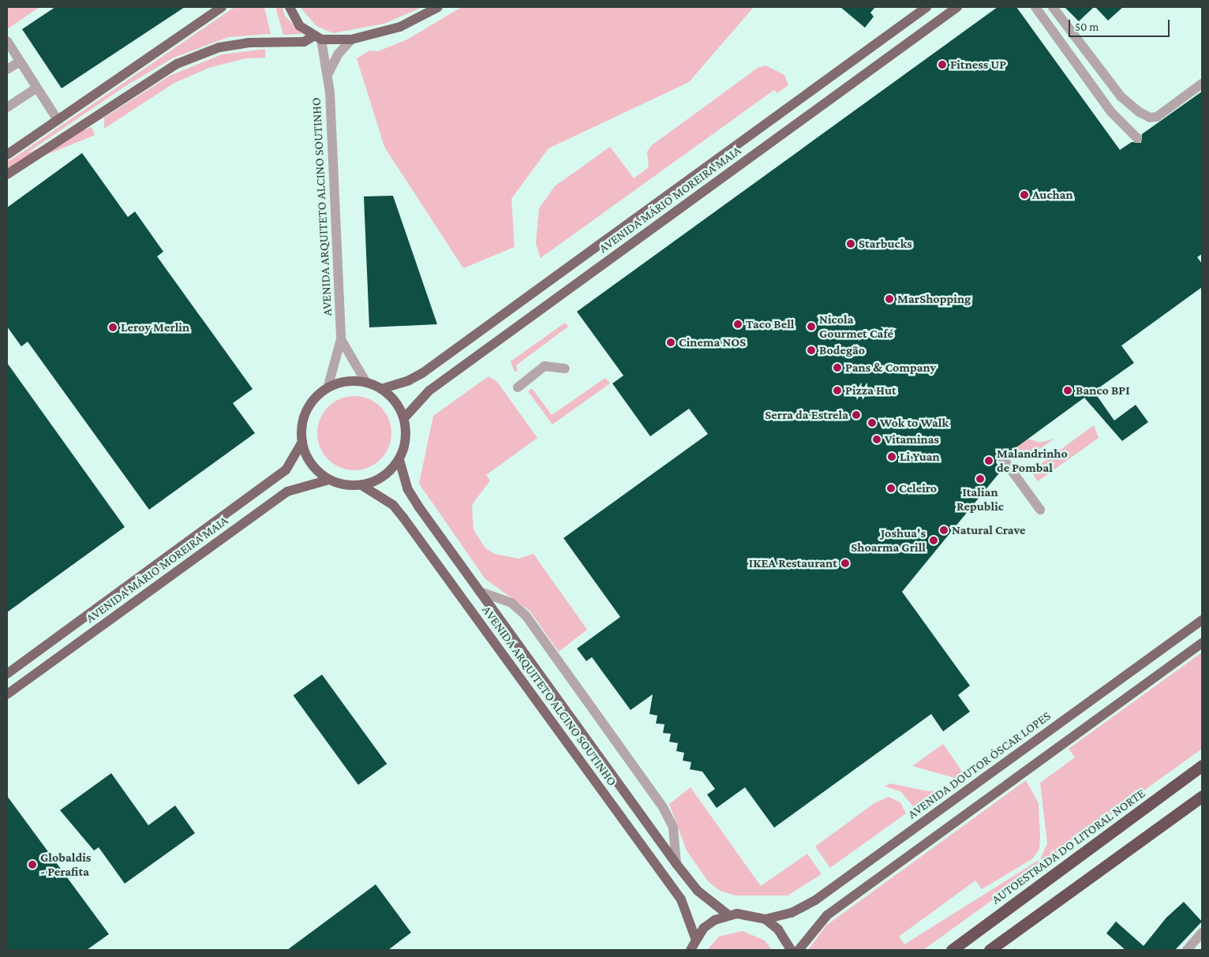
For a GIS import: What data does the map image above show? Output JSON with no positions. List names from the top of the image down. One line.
{"streets":{"highway":["AUTOESTRADA DO LITORAL NORTE"],"main road":["AVENIDA MÁRIO MOREIRA MAIA","AVENIDA ARQUITETO ALCINO SOUTINHO","AVENIDA DOUTOR ÓSCAR LOPES"]},"crossings":[["AVENIDA MÁRIO MOREIRA MAIA","AVENIDA ARQUITETO ALCINO SOUTINHO"]],"places":["Fitness UP","Auchan","Starbucks","MarShopping","Taco Bell","Nicola Gourmet Café","Leroy Merlin","Cinema NOS","Bodegão","Pans & Company","Pizza Hut","Banco BPI","Serra da Estrela","Wok to Walk","Vitaminas","Li Yuan","Malandrinho de Pombal","Italian Republic","Celeiro","Natural Crave","Joshua's Shoarma Grill","IKEA Restaurant","Globaldis - Perafita"],"scale_bar":"50 m"}
